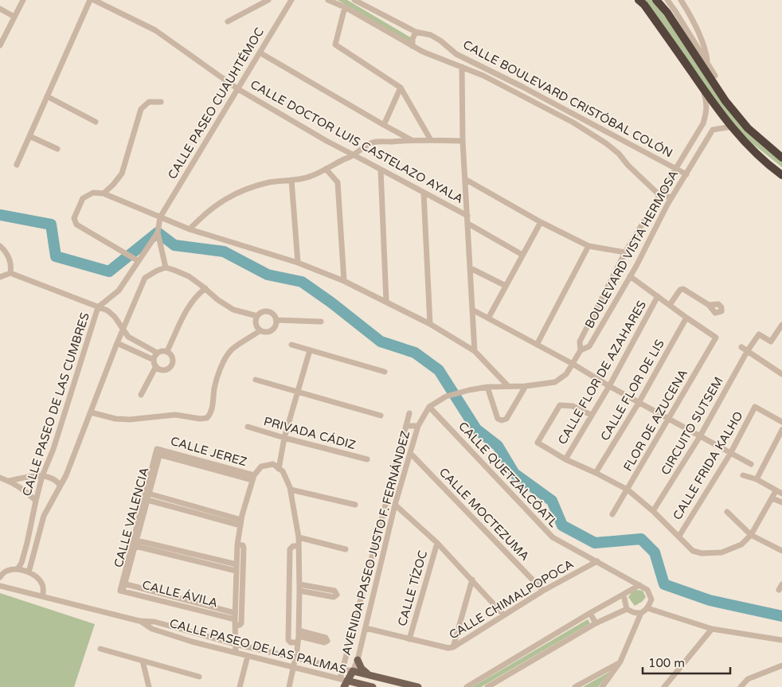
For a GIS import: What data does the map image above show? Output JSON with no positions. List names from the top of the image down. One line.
{"streets":{"main road":["AVENIDA PASEO JUSTO F. FERNÁNDEZ","CALLE PASEO DE LAS PALMAS"],"street":["CALLE BOULEVARD CRISTÓBAL COLÓN","CALLE PASEO CUAUHTÉMOC","CALLE DOCTOR LUIS CASTELAZO AYALA","BOULEVARD VISTA HERMOSA","CALLE FLOR DE AZAHARES","CALLE FLOR DE LIS","CALLE PASEO DE LAS CUMBRES","FLOR DE AZUCENA","CIRCUITO SUTSEM","PRIVADA CÁDIZ","CALLE JEREZ","CALLE FRIDA KALHO","CALLE QUETZALCÓATL","CALLE MOCTEZUMA","CALLE VALENCIA","CALLE TÍZOC","CALLE ÁVILA","CALLE CHIMALPOPOCA"]},"crossings":[["CALLE BOULEVARD CRISTÓBAL COLÓN","BOULEVARD VISTA HERMOSA"],["CALLE PASEO CUAUHTÉMOC","CALLE DOCTOR LUIS CASTELAZO AYALA"],["CALLE PASEO CUAUHTÉMOC","CALLE PASEO DE LAS CUMBRES"],["BOULEVARD VISTA HERMOSA","AVENIDA PASEO JUSTO F. FERNÁNDEZ"],["CALLE FLOR DE LIS","FLOR DE AZUCENA"],["CALLE JEREZ","CALLE VALENCIA"],["CALLE QUETZALCÓATL","AVENIDA PASEO JUSTO F. FERNÁNDEZ"],["CALLE QUETZALCÓATL","CALLE CHIMALPOPOCA"],["CALLE MOCTEZUMA","AVENIDA PASEO JUSTO F. FERNÁNDEZ"],["CALLE MOCTEZUMA","CALLE CHIMALPOPOCA"],["CALLE VALENCIA","CALLE ÁVILA"],["AVENIDA PASEO JUSTO F. FERNÁNDEZ","CALLE CHIMALPOPOCA"],["AVENIDA PASEO JUSTO F. FERNÁNDEZ","CALLE PASEO DE LAS PALMAS"],["CALLE TÍZOC","CALLE CHIMALPOPOCA"]],"scale_bar":"100 m"}
